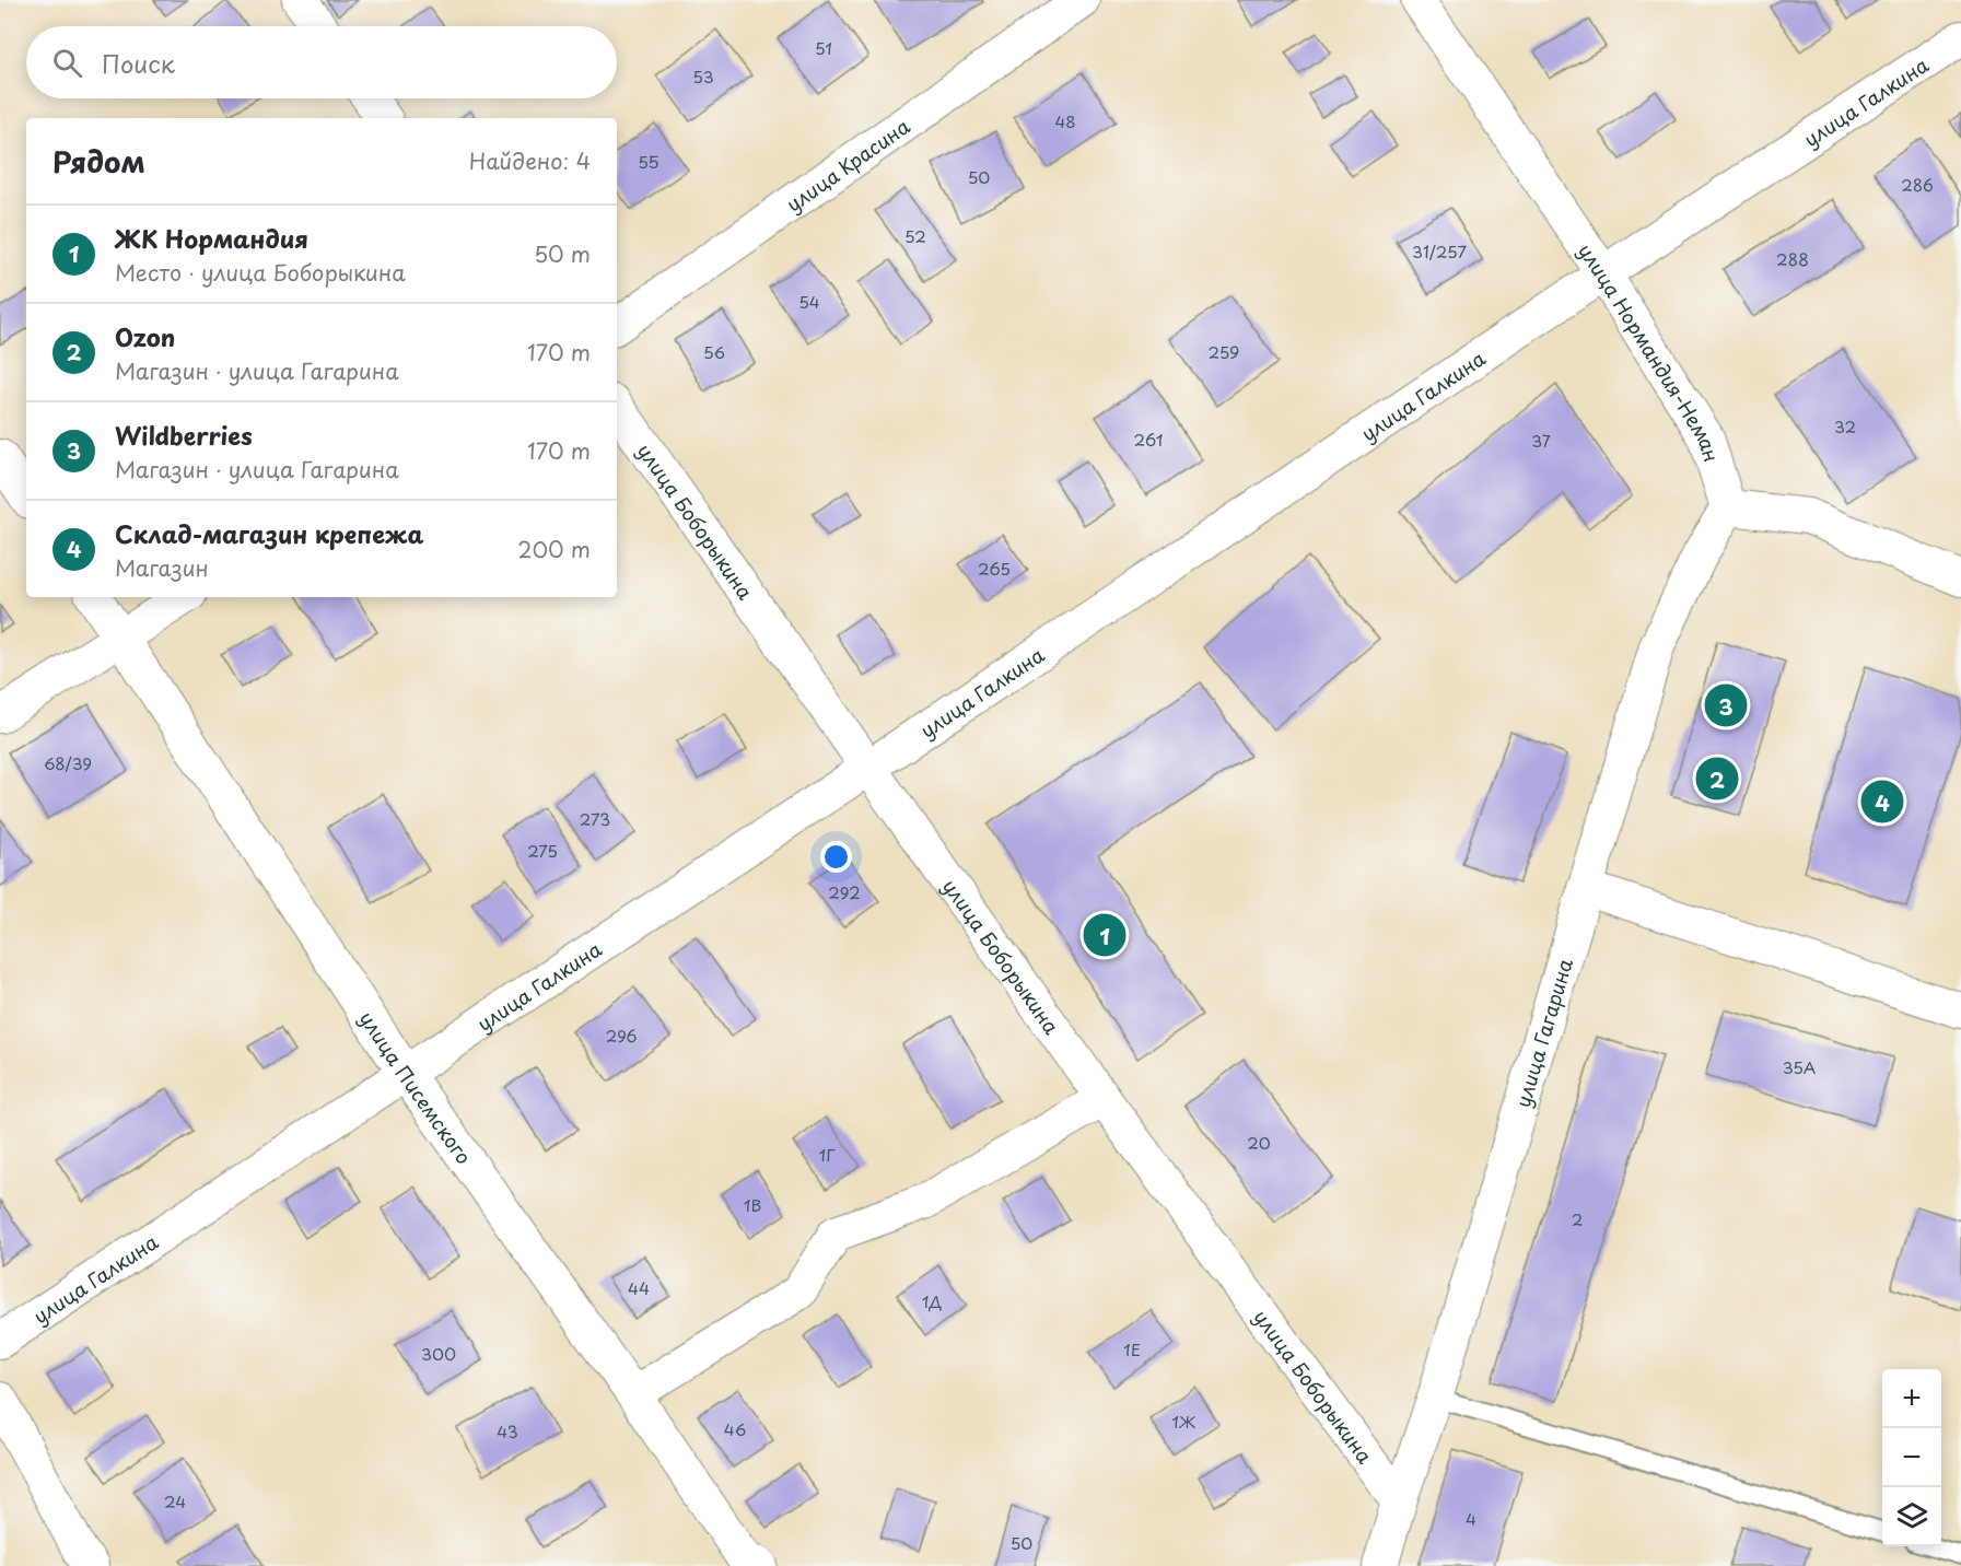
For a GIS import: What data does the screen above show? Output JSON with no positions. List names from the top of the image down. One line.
{"streets":{"street":["улица Галкина","улица Красина","улица Нормандия-Неман","улица Боборыкина","улица Гагарина","улица Писемского"]},"crossings":[["улица Галкина","улица Нормандия-Неман"],["улица Галкина","улица Боборыкина"],["улица Галкина","улица Писемского"],["улица Нормандия-Неман","улица Гагарина"],["улица Боборыкина","улица Гагарина"]],"house_numbers":["51","53","48","55","50","286","52","31/257","288","54","56","259","32","261","37","265","68/39","273","275","292","296","35А","20","1Г","1В","2","44","1Д","1Е","300","1Ж","46","43","24","4","50"],"page":{"search":"Поиск","heading":["Рядом","Найдено: 4"],"list":[{"mark":"1","name":"ЖК Нормандия","note":"Место · улица Боборыкина","value":"50 m"},{"mark":"2","name":"Ozon","note":"Магазин · улица Гагарина","value":"170 m"},{"mark":"3","name":"Wildberries","note":"Магазин · улица Гагарина","value":"170 m"},{"mark":"4","name":"Склад-магазин крепежа","note":"Магазин","value":"200 m"}],"pins":["3","2","4","1"],"map_buttons":["+","−"]}}
